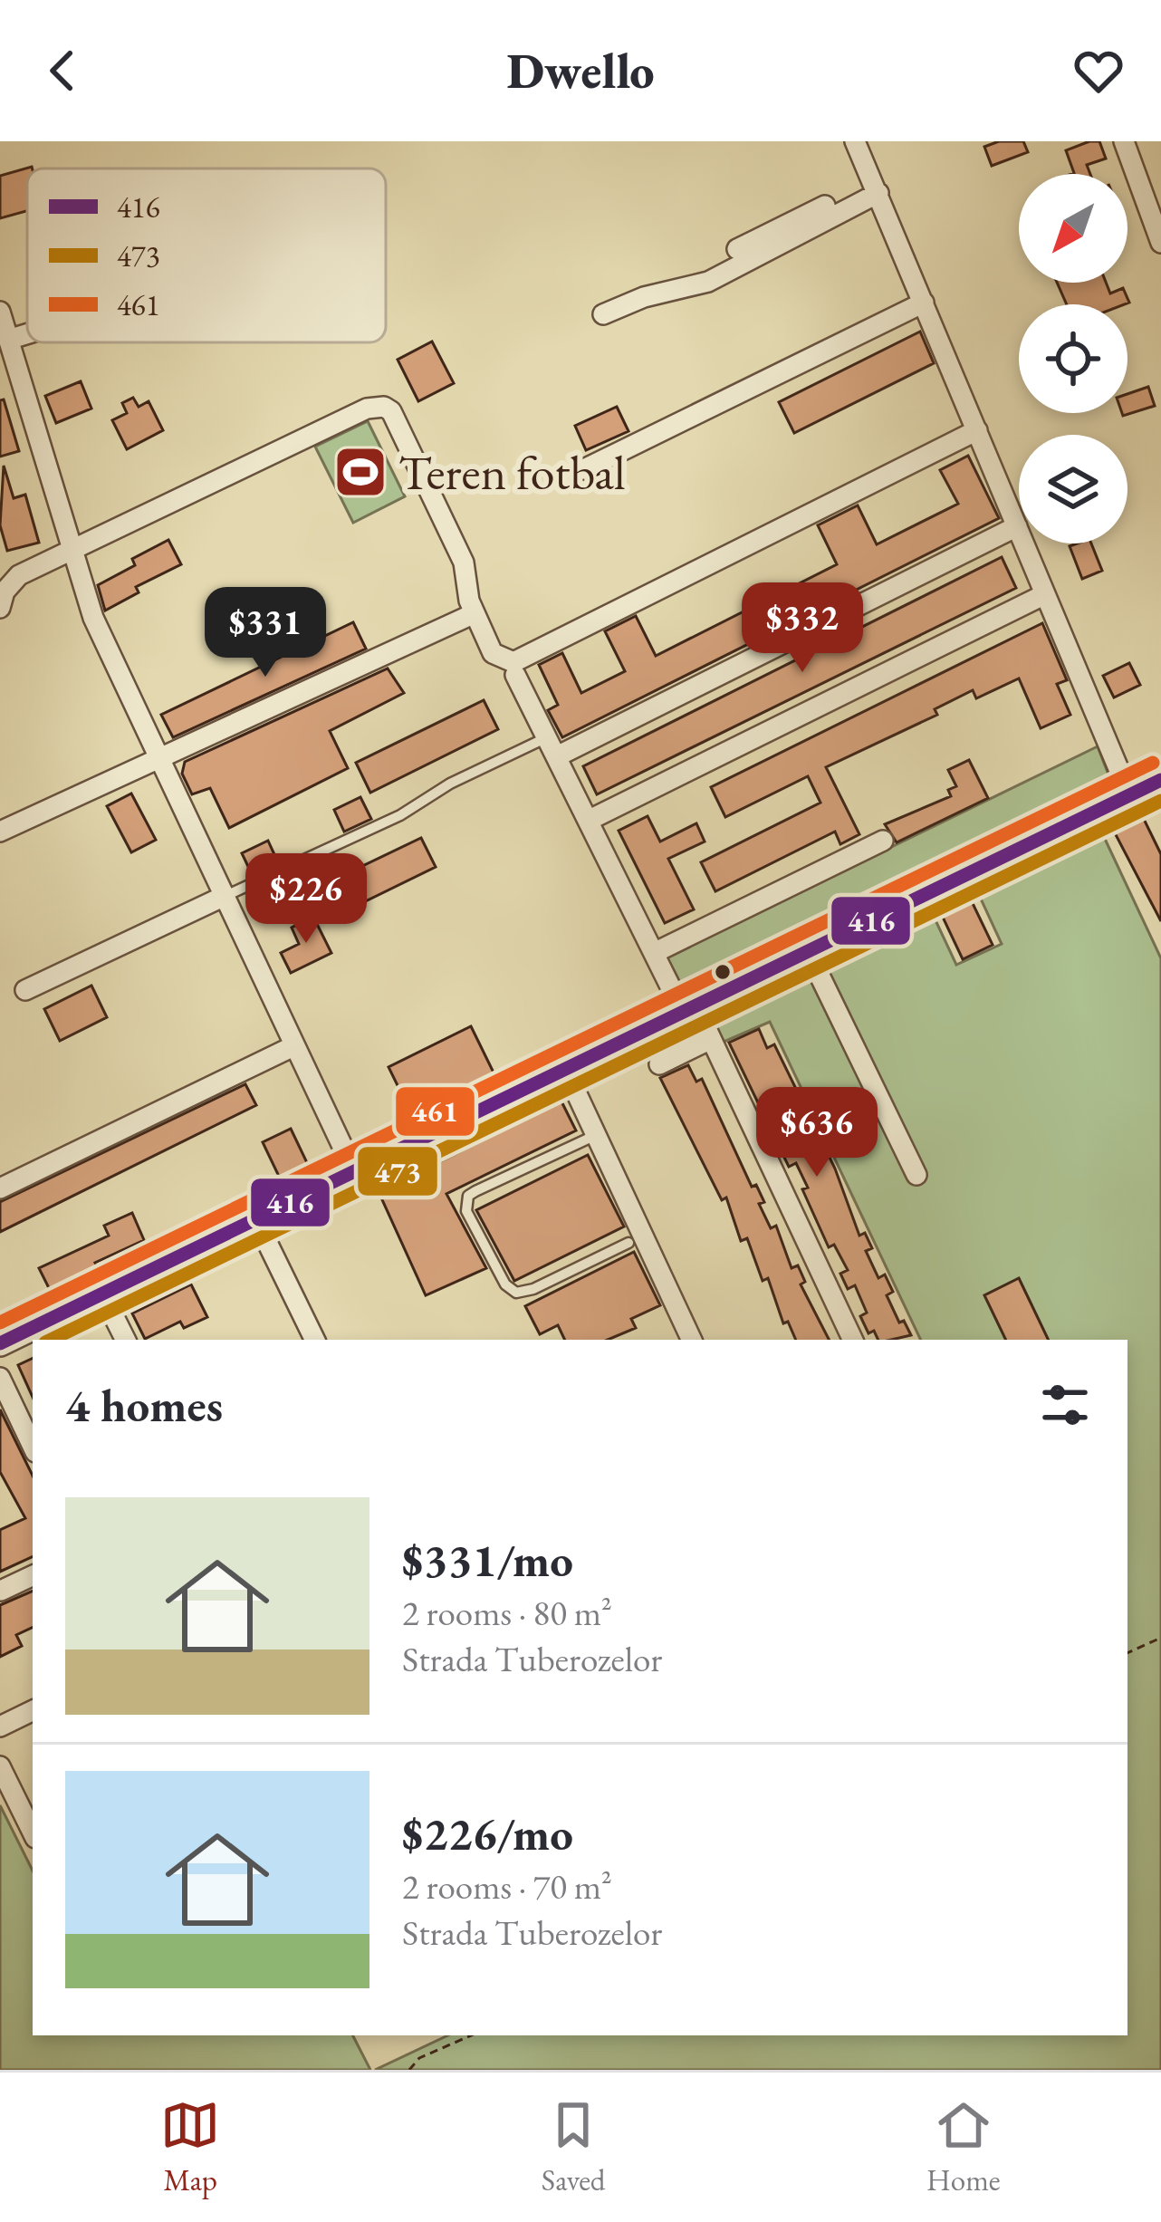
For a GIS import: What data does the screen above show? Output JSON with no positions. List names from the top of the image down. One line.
{"places":{"sports":["Teren fotbal"]},"lines":["transit line 461","transit line 416","transit line 473"],"legend":["416","473","461"],"north":"bottom left","page":{"header":"Dwello","price":["$332","$331","$226","$636"],"heading":"4 homes","list":[{"name":"$331/mo","note":"2 rooms · 80 m² · Strada Tuberozelor"},{"name":"$226/mo","note":"2 rooms · 70 m² · Strada Tuberozelor"}],"tabs":["Map","Saved","Home"]}}
